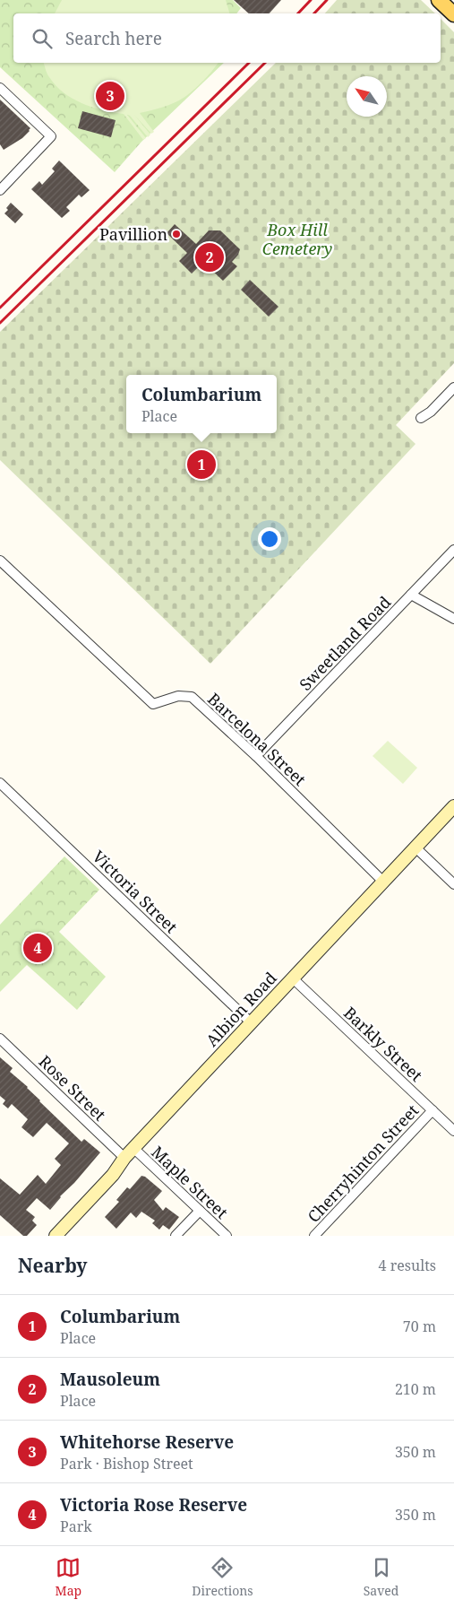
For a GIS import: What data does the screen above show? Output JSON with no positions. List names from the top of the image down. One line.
{"streets":{"street":["Sweetland Road","Barcelona Street","Victoria Street","Albion Road","Barkly Street","Rose Street","Cherryhinton Street","Maple Street"]},"crossings":[["Sweetland Road","Barcelona Street"],["Barcelona Street","Albion Road"],["Victoria Street","Albion Road"],["Albion Road","Barkly Street"],["Albion Road","Rose Street"],["Albion Road","Maple Street"],["Barkly Street","Cherryhinton Street"]],"parks":["Box Hill Cemetery"],"places":["Pavillion"],"north":"top left","page":{"search":"Search here","pins":["3","2","1","4"],"popup":["Columbarium","Place"],"heading":["Nearby","4 results"],"list":[{"mark":"1","name":"Columbarium","note":"Place","value":"70 m"},{"mark":"2","name":"Mausoleum","note":"Place","value":"210 m"},{"mark":"3","name":"Whitehorse Reserve","note":"Park · Bishop Street","value":"350 m"},{"mark":"4","name":"Victoria Rose Reserve","note":"Park","value":"350 m"}],"nav":["Map","Directions","Saved"]}}
